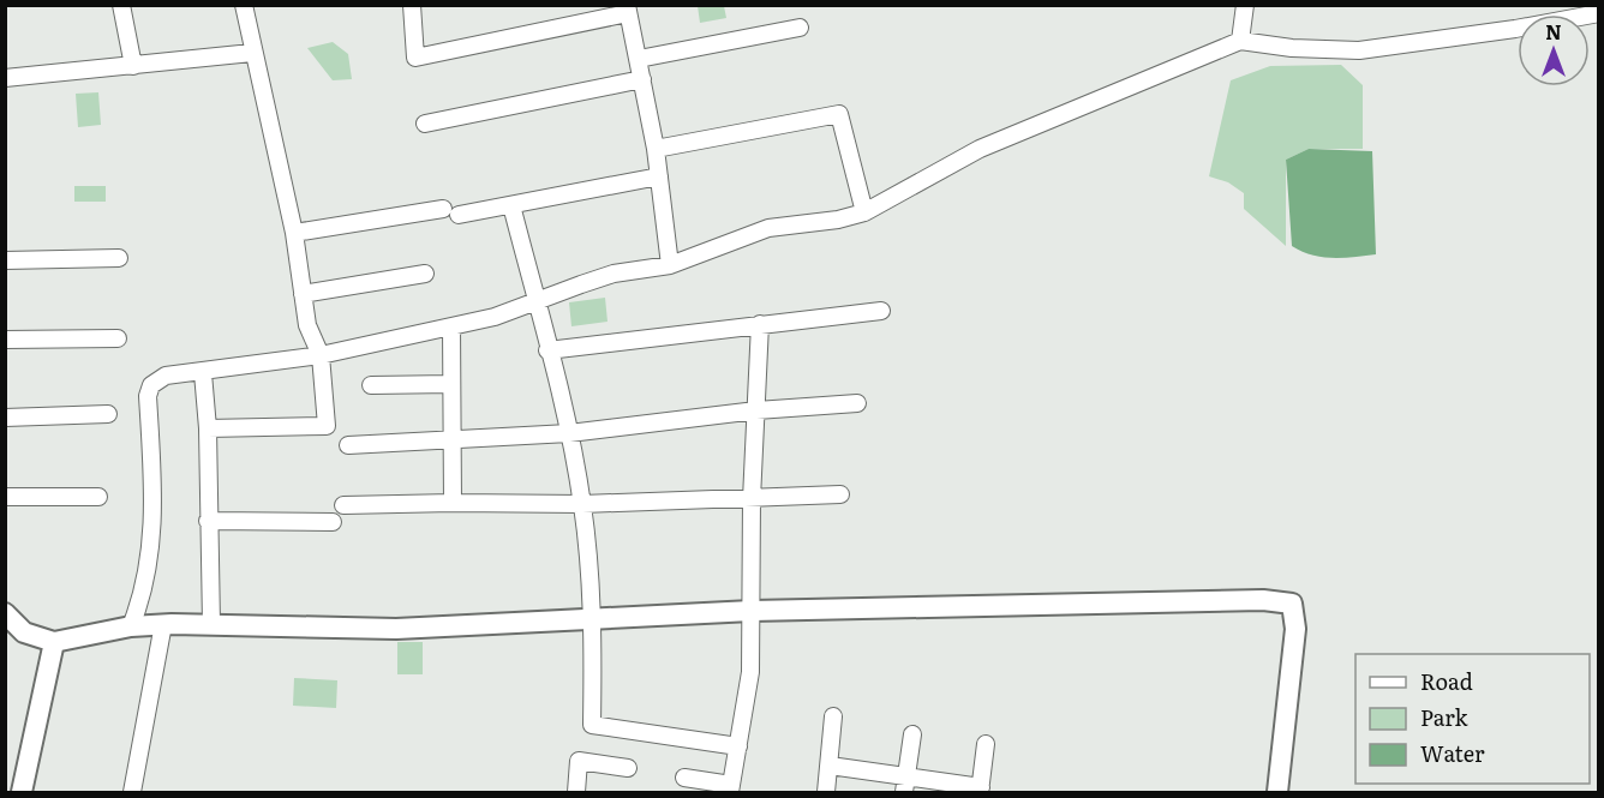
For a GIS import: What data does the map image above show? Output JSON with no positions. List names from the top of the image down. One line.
{"legend":["Road","Park","Water"],"north":"top"}
